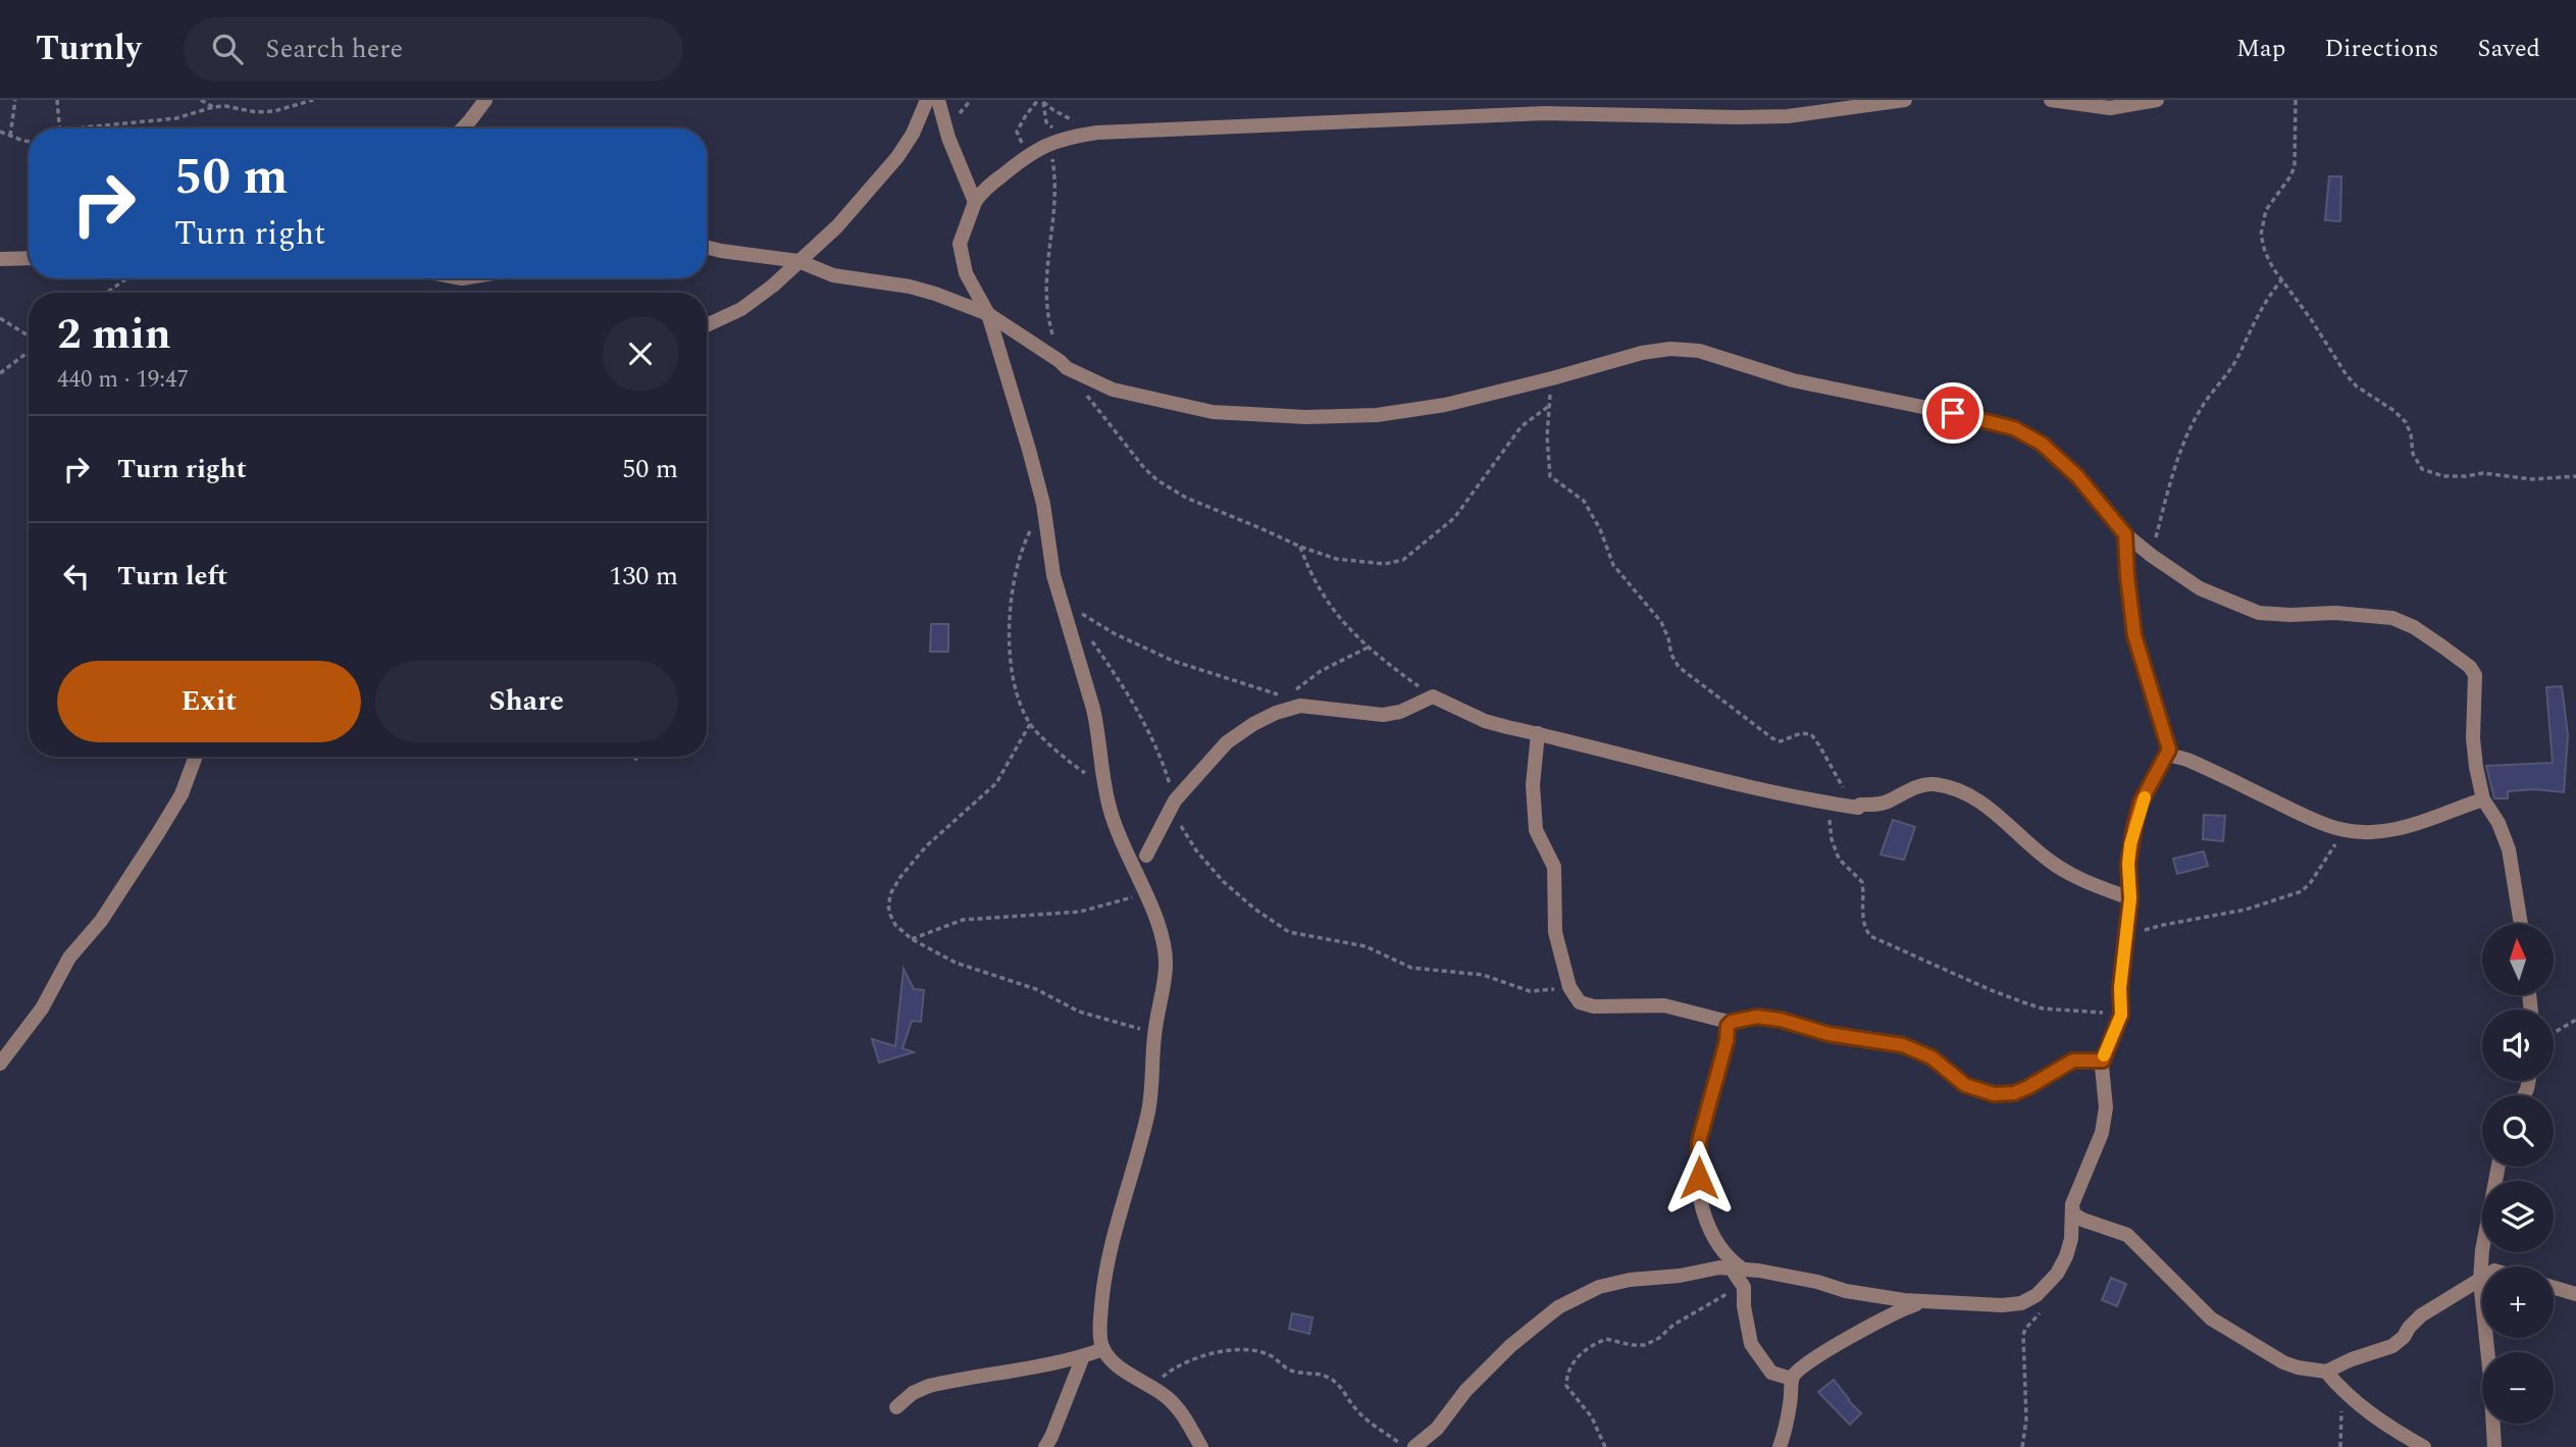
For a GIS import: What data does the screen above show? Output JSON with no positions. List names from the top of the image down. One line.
{"north":"top","page":{"header":"Turnly","search":"Search here","nav":["Map","Directions","Saved"],"turn":["50 m","Turn right"],"heading":["2 min","440 m · 19:47"],"list":[{"name":"Turn right","value":"50 m"},{"name":"Turn left","value":"130 m"}],"buttons":["Exit","Share"],"map_buttons":["+","−"]}}
